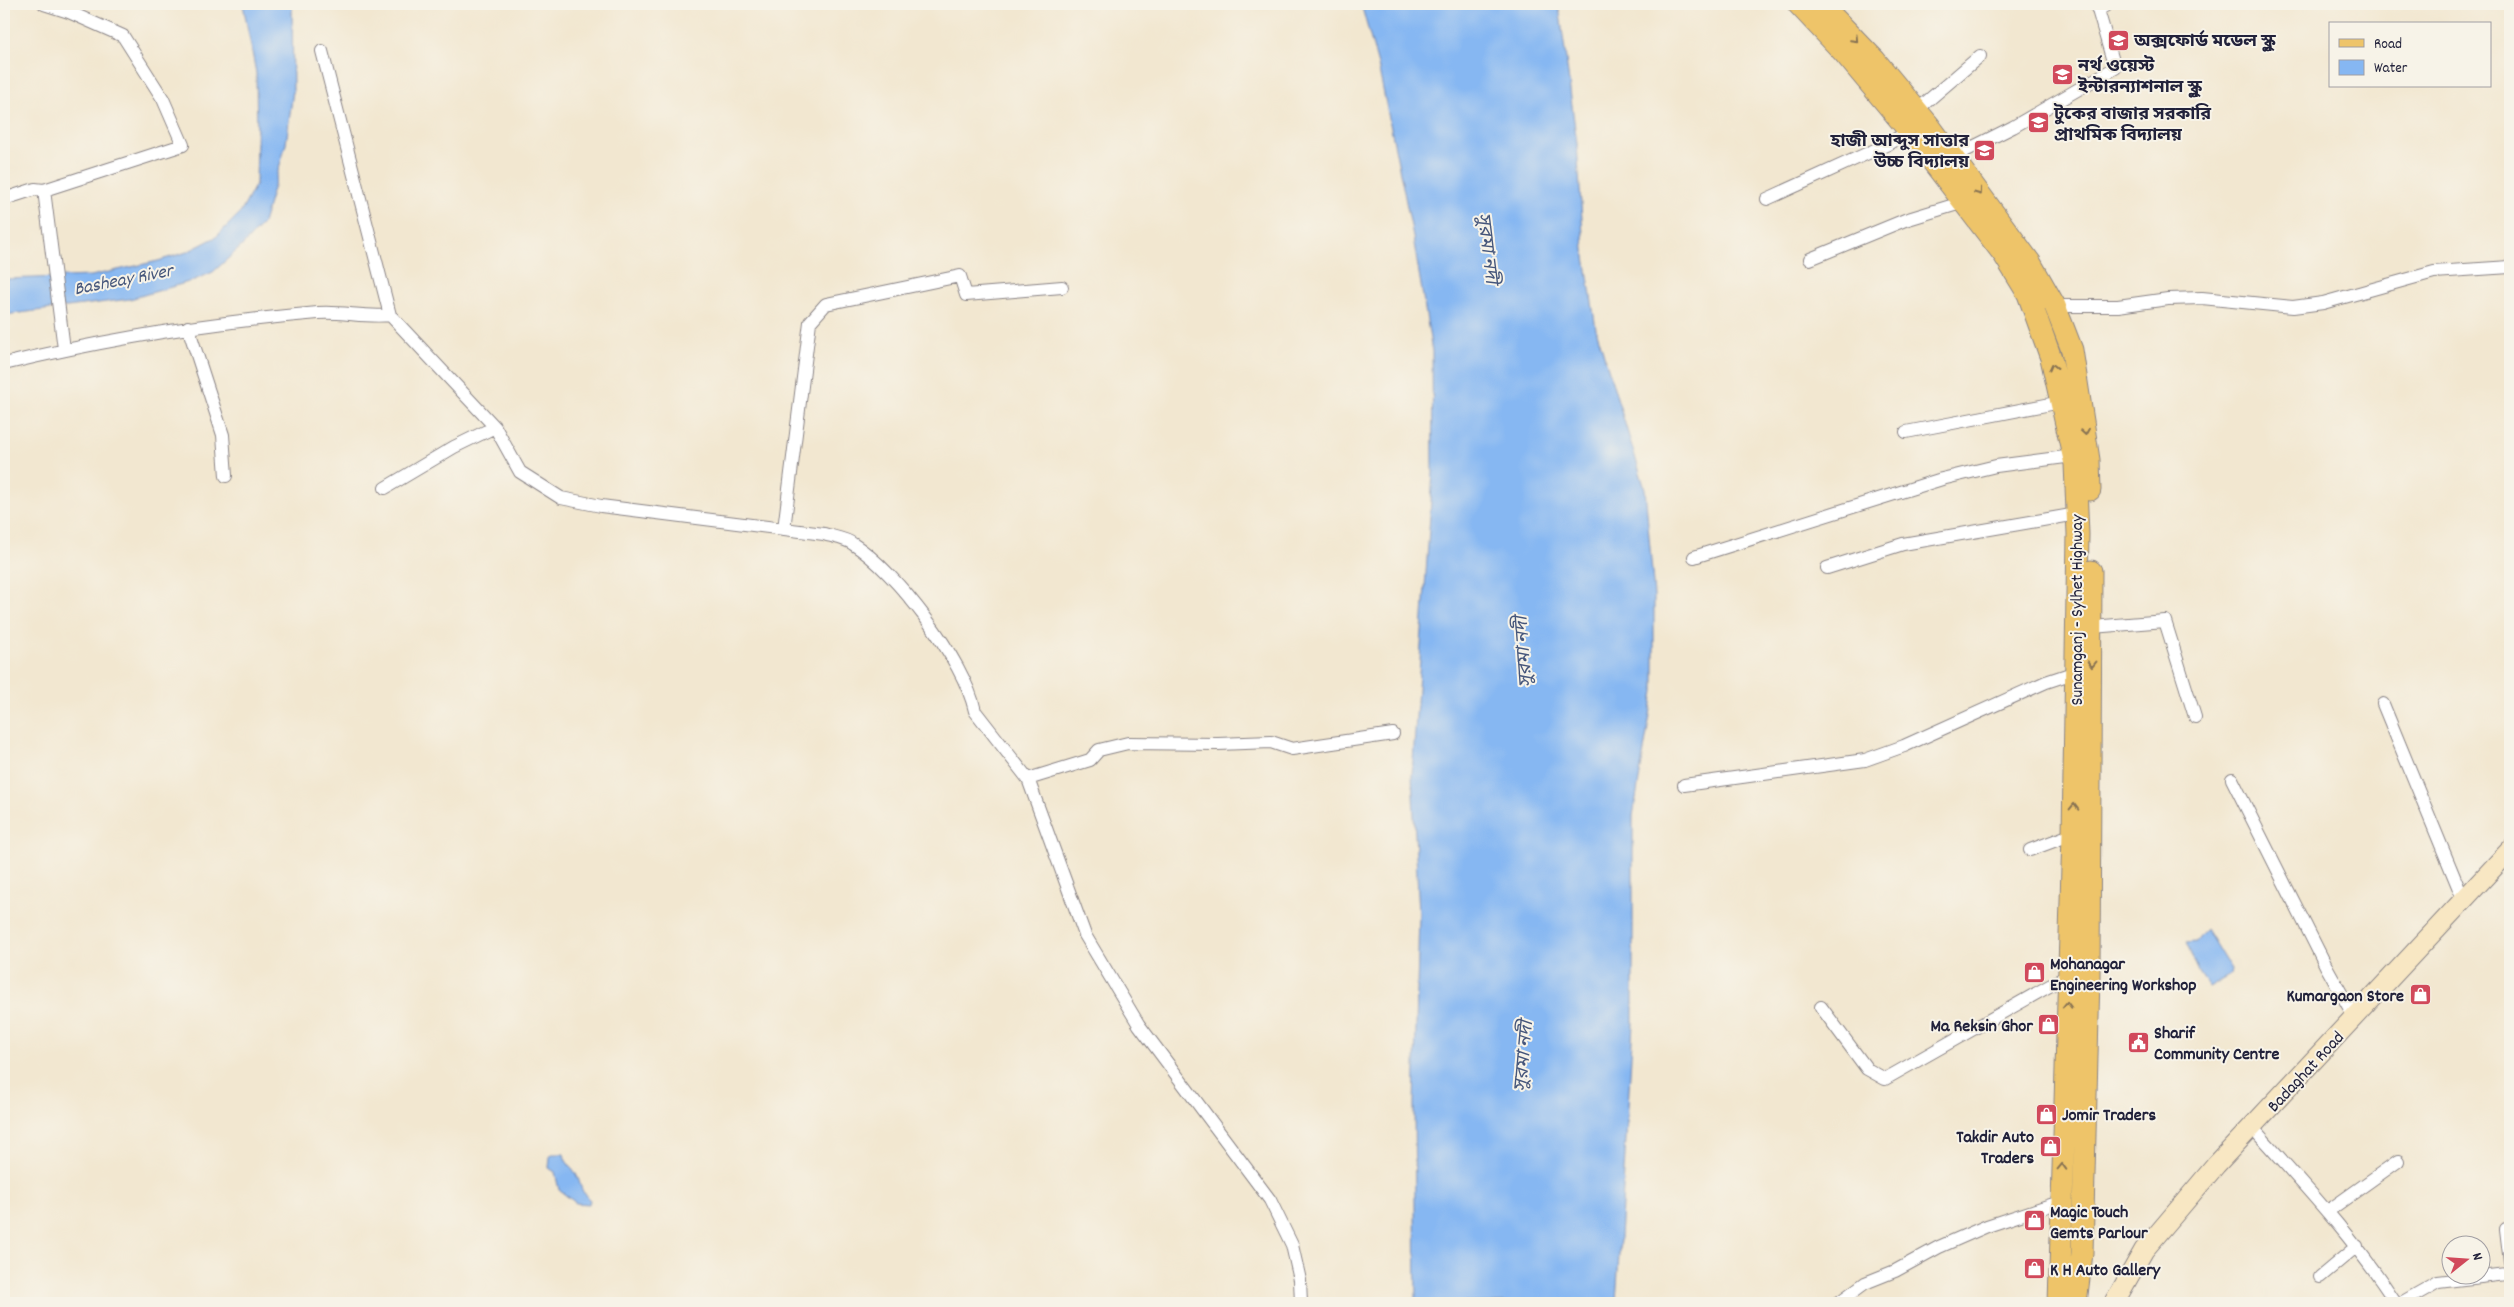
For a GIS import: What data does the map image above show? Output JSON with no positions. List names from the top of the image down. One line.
{"streets":{"main road":["Sunamganj - Sylhet Highway","Badaghat Road"]},"water":["সুরমা নদী","Basheay River"],"places":{"school or university":["অক্সফোর্ড মডেল স্কুল","নর্থ ওয়েস্ট ইন্টারন্যাশনাল স্কুল","টুকের বাজার সরকারি প্রাথমিক বিদ্যালয়","হাজী আব্দুস সাত্তার উচ্চ বিদ্যালয়"],"shop":["Mohanagar Engineering Workshop","Kumargaon Store","Ma Reksin Ghor","Jomir Traders","Takdir Auto Traders","Magic Touch Gemts Parlour","K H Auto Gallery"],"public building":["Sharif Community Centre"]},"legend":["Road","Water"],"north":"right"}
